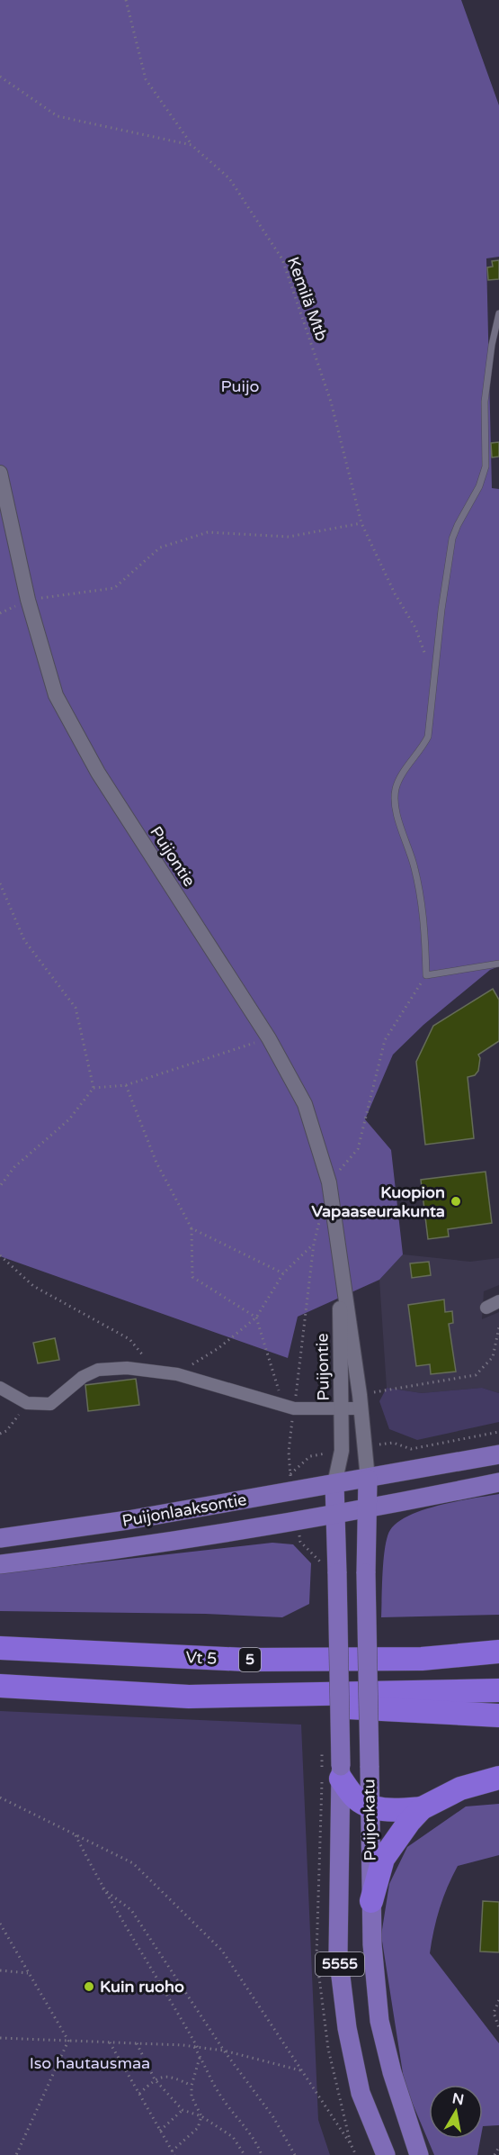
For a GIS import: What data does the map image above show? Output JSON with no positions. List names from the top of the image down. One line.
{"streets":{"highway":["Vt 5","5"],"main road":["Puijonlaaksontie","Puijonkatu","5555"],"street":["Puijontie"],"path":["Kemilä Mtb"]},"crossings":[["Puijontie","Puijonlaaksontie"],["Puijontie","Puijonkatu"],["Puijonlaaksontie","Puijonkatu"]],"parks":["Puijo","Iso hautausmaa"],"places":["Kuopion Vapaaseurakunta","Kuin ruoho"],"north":"top"}
